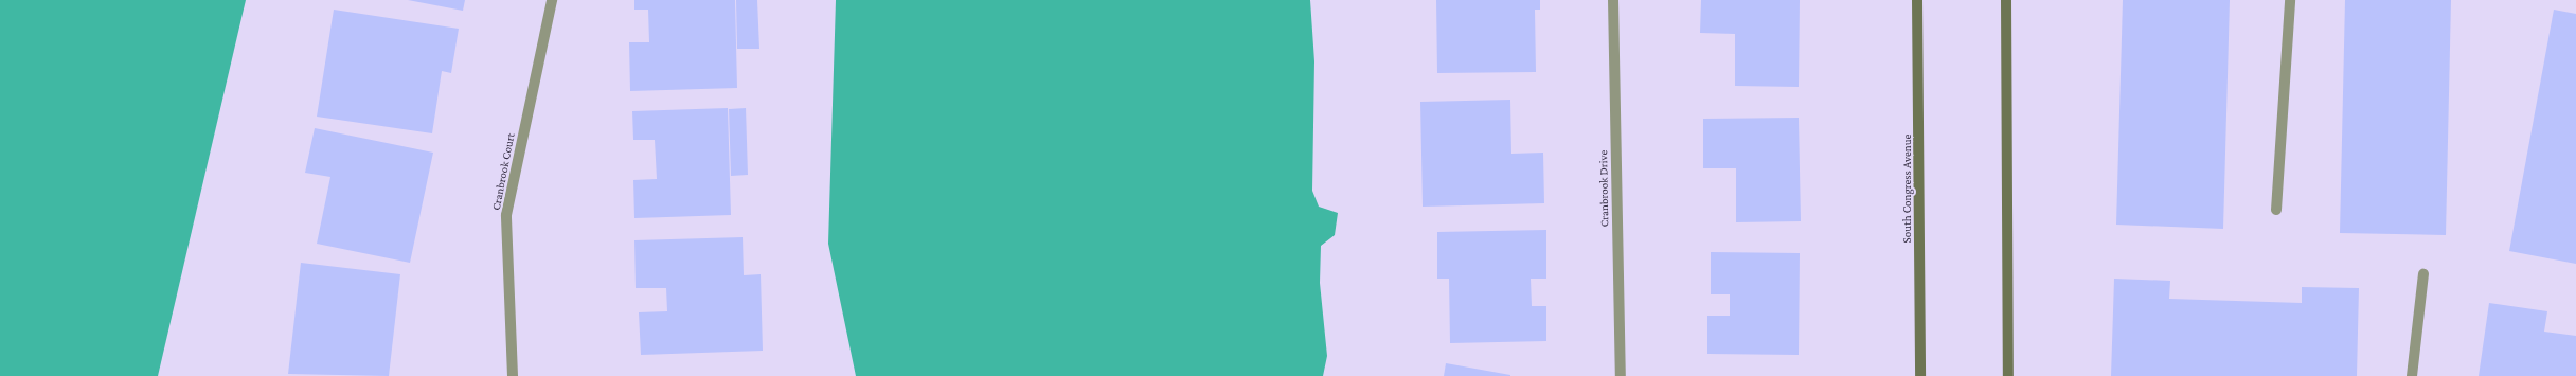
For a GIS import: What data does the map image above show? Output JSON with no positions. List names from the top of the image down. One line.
{"streets":{"main road":["South Congress Avenue"],"street":["Cranbrook Court","Cranbrook Drive"]}}
